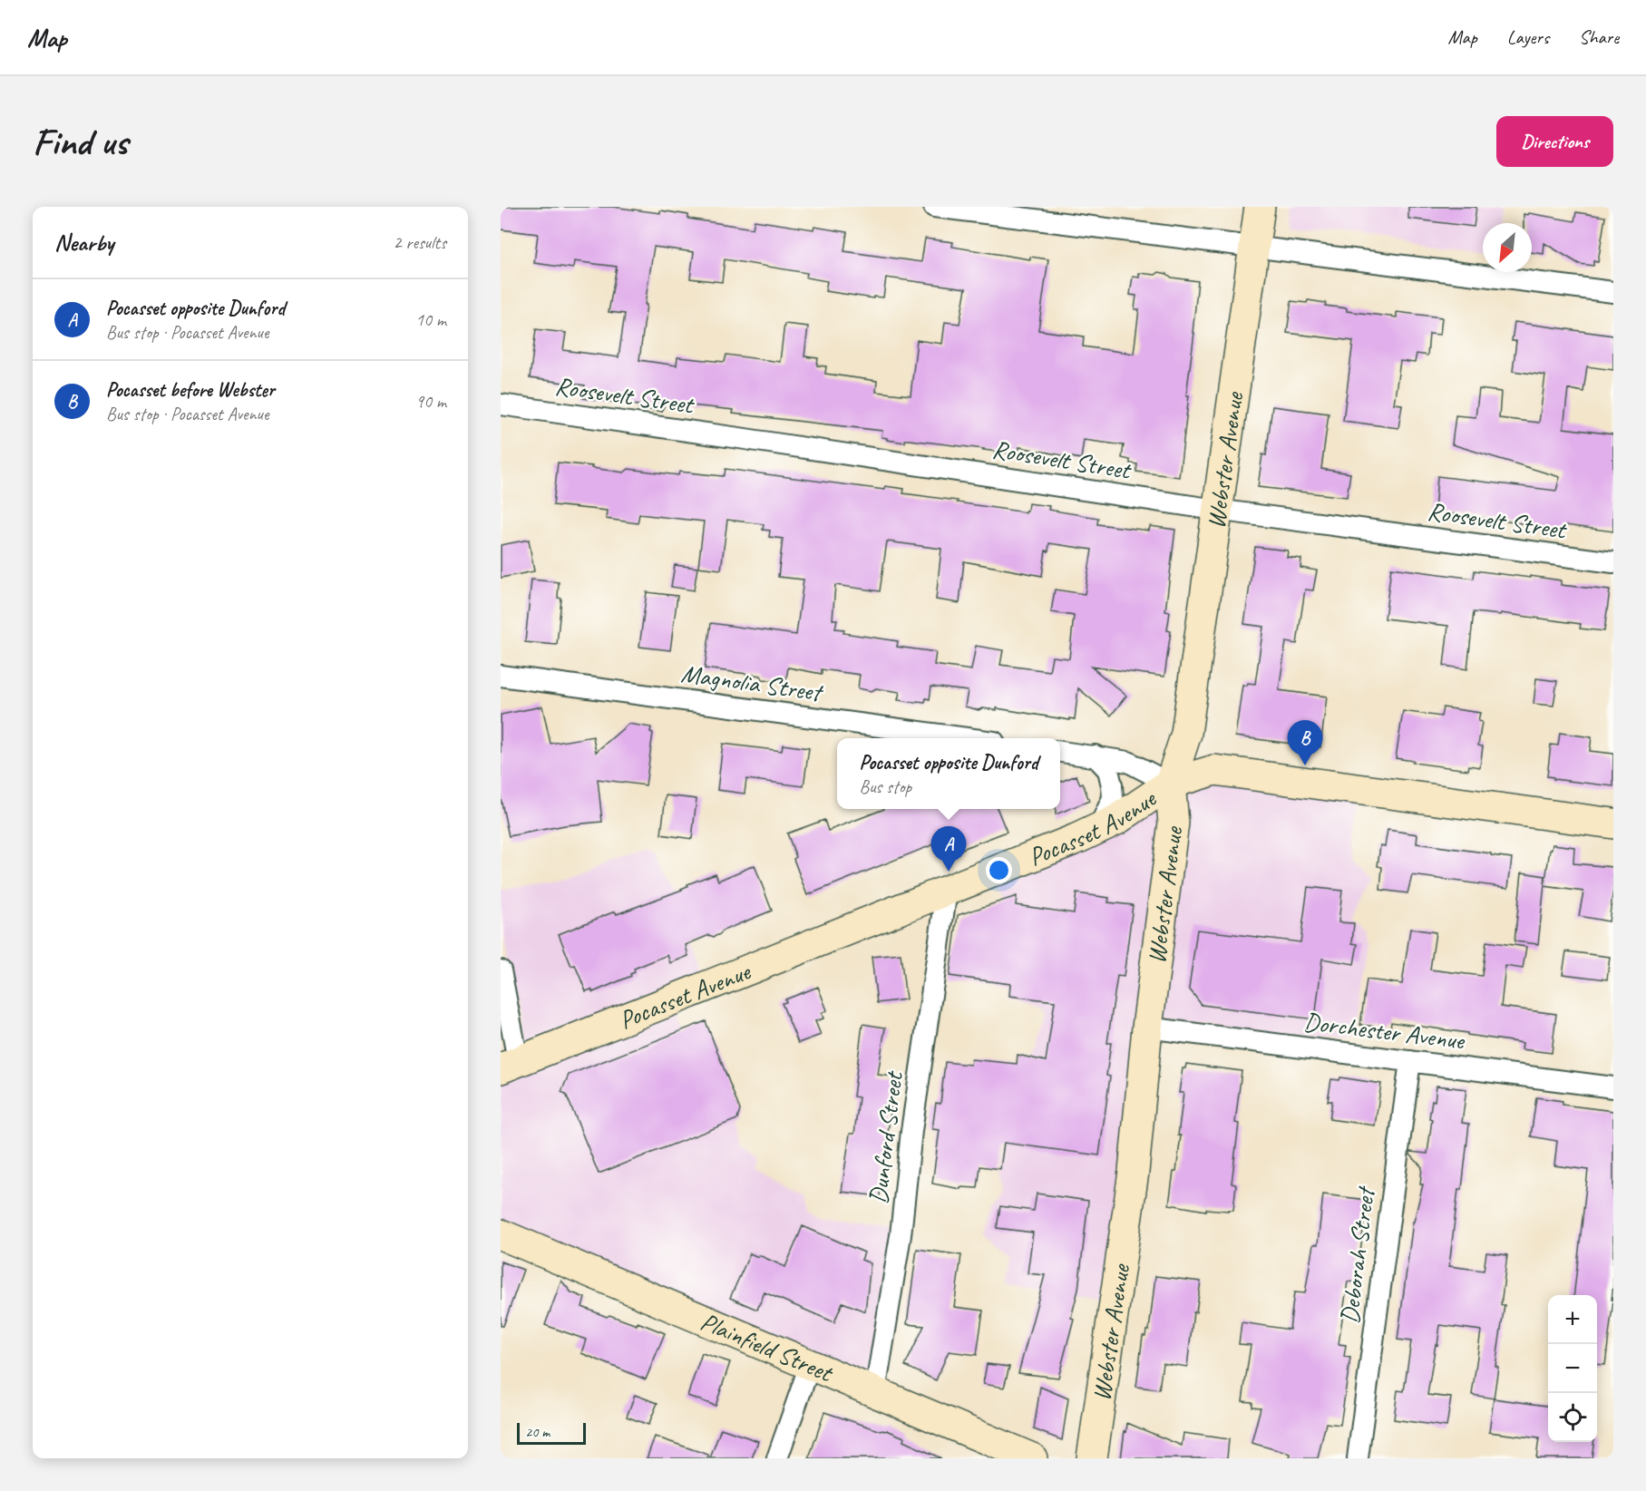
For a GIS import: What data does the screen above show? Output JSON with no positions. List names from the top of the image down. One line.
{"streets":{"main road":["Webster Avenue","Pocasset Avenue","Plainfield Street"],"street":["Roosevelt Street","Magnolia Street","Dorchester Avenue","Dunford Street","Deborah Street"]},"crossings":[["Roosevelt Street","Webster Avenue"],["Webster Avenue","Pocasset Avenue"],["Webster Avenue","Dorchester Avenue"],["Pocasset Avenue","Dunford Street"],["Dorchester Avenue","Deborah Street"],["Dunford Street","Plainfield Street"]],"scale_bar":"20 m","north":"bottom left","page":{"header":"Map","nav":["Map","Layers","Share"],"buttons":"Directions","title":"Find us","heading":["Nearby","2 results"],"list":[{"mark":"A","name":"Pocasset opposite Dunford","note":"Bus stop · Pocasset Avenue","value":"10 m"},{"mark":"B","name":"Pocasset before Webster","note":"Bus stop · Pocasset Avenue","value":"90 m"}],"pins":["B","A"],"popup":["Pocasset opposite Dunford","Bus stop"],"map_buttons":["+","−"],"scale":"20 m"}}
